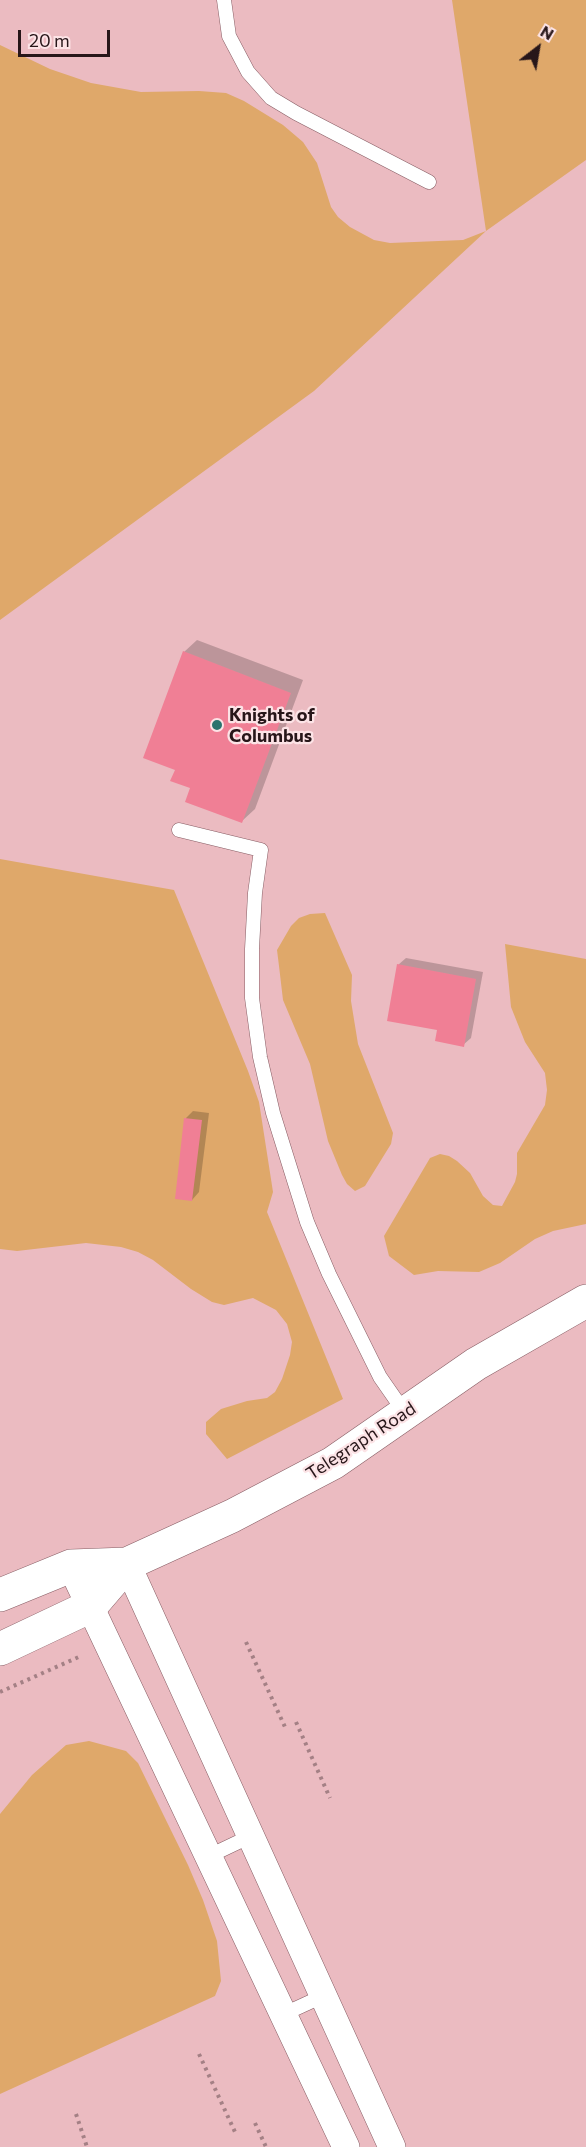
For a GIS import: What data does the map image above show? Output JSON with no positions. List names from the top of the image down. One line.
{"streets":{"main road":["Telegraph Road"]},"places":["Knights of Columbus"],"scale_bar":"20 m","north":"top right"}
